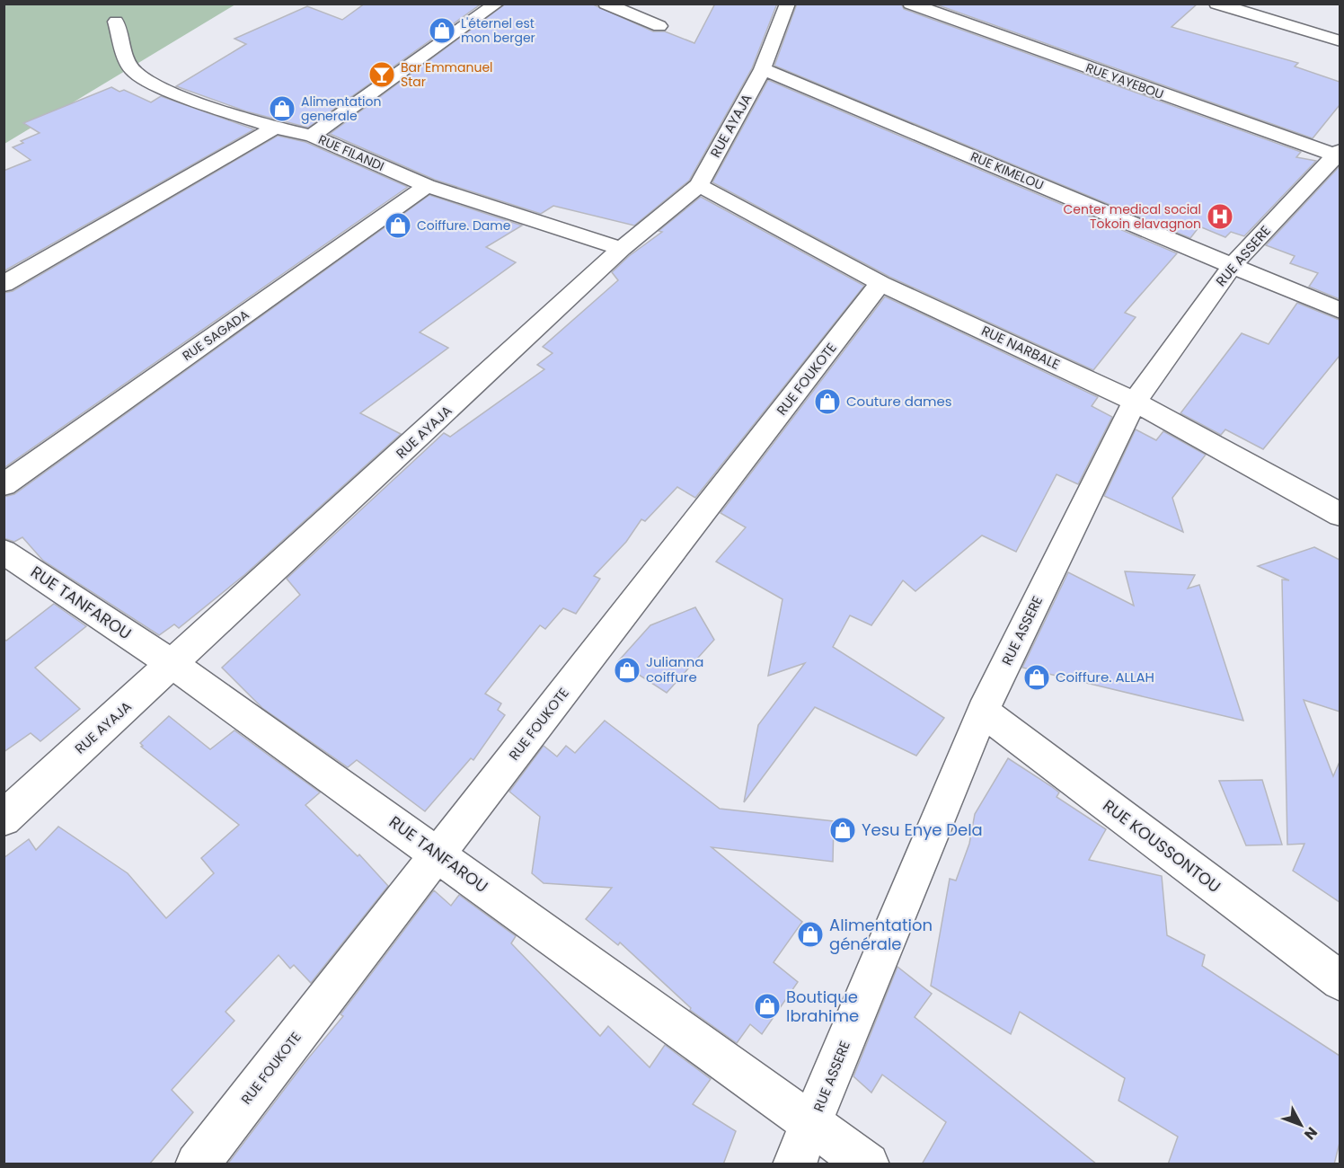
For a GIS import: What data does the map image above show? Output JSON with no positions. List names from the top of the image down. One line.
{"streets":{"street":["RUE YAYEBOU","RUE AYAJA","RUE FILANDI","RUE KIMELOU","RUE ASSERE","RUE SAGADA","RUE NARBALE","RUE FOUKOTE","RUE TANFAROU","RUE KOUSSONTOU"]},"crossings":[["RUE YAYEBOU","RUE ASSERE"],["RUE AYAJA","RUE FILANDI"],["RUE AYAJA","RUE KIMELOU"],["RUE AYAJA","RUE NARBALE"],["RUE AYAJA","RUE TANFAROU"],["RUE FILANDI","RUE SAGADA"],["RUE KIMELOU","RUE ASSERE"],["RUE ASSERE","RUE NARBALE"],["RUE ASSERE","RUE TANFAROU"],["RUE ASSERE","RUE KOUSSONTOU"],["RUE NARBALE","RUE FOUKOTE"],["RUE FOUKOTE","RUE TANFAROU"]],"places":{"shop":["L'éternel est mon berger","Alimentation generale","Coiffure. Dame","Couture dames","Julianna coiffure","Coiffure. ALLAH","Yesu Enye Dela","Alimentation générale","Boutique Ibrahime"],"bar":["Bar Emmanuel Star"],"hospital":["Center medical social Tokoin elavagnon"]},"north":"bottom right"}
